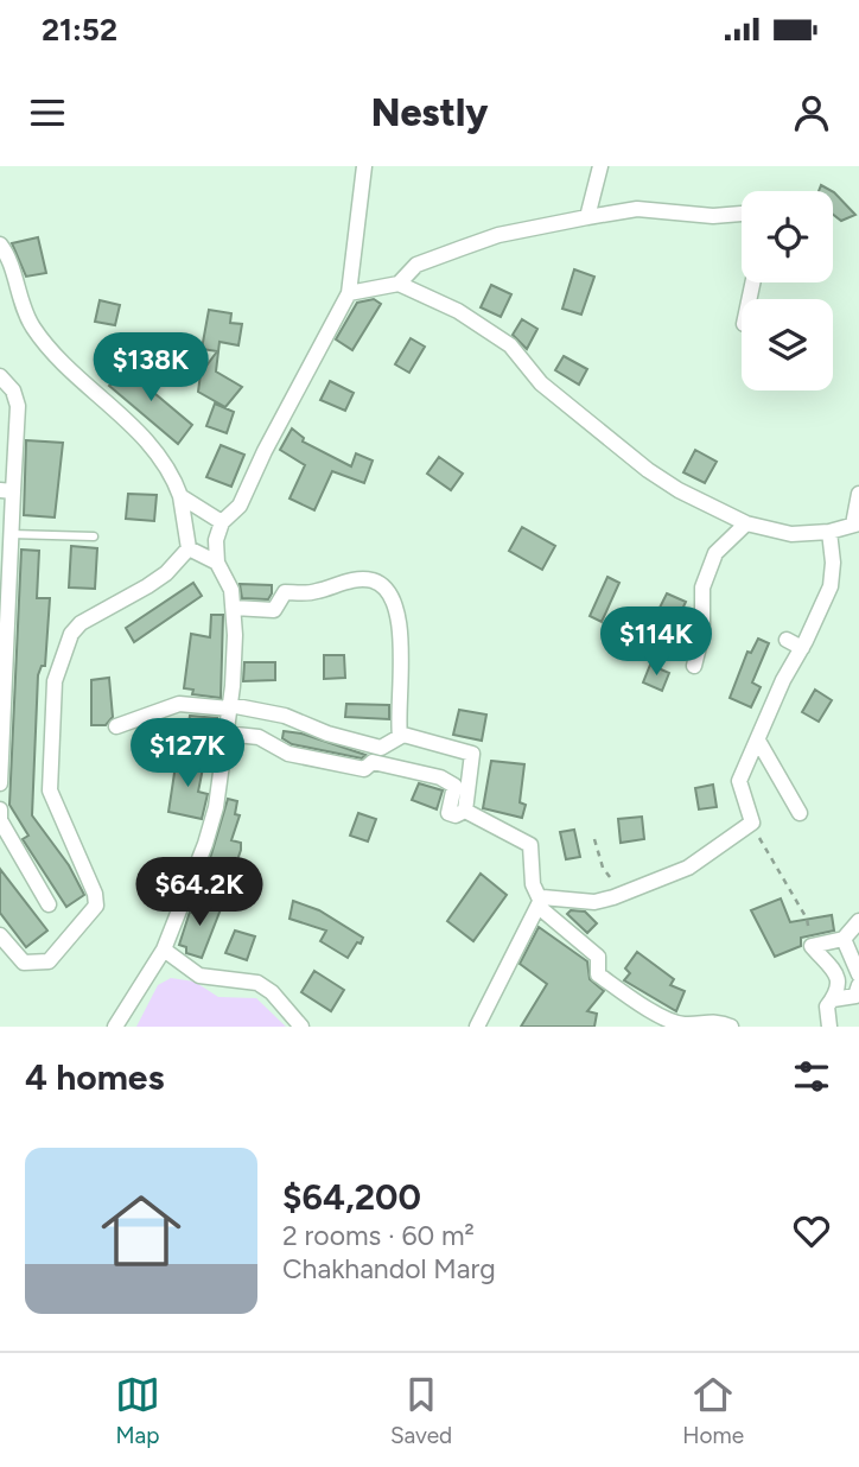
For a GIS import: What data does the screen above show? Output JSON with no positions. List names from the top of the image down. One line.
{"page":{"status":"21:52","header":"Nestly","price":["$138K","$114K","$127K","$64.2K"],"heading":"4 homes","list":[{"name":"$64,200","note":"2 rooms · 60 m² · Chakhandol Marg"}],"tabs":["Map","Saved","Home"]}}
